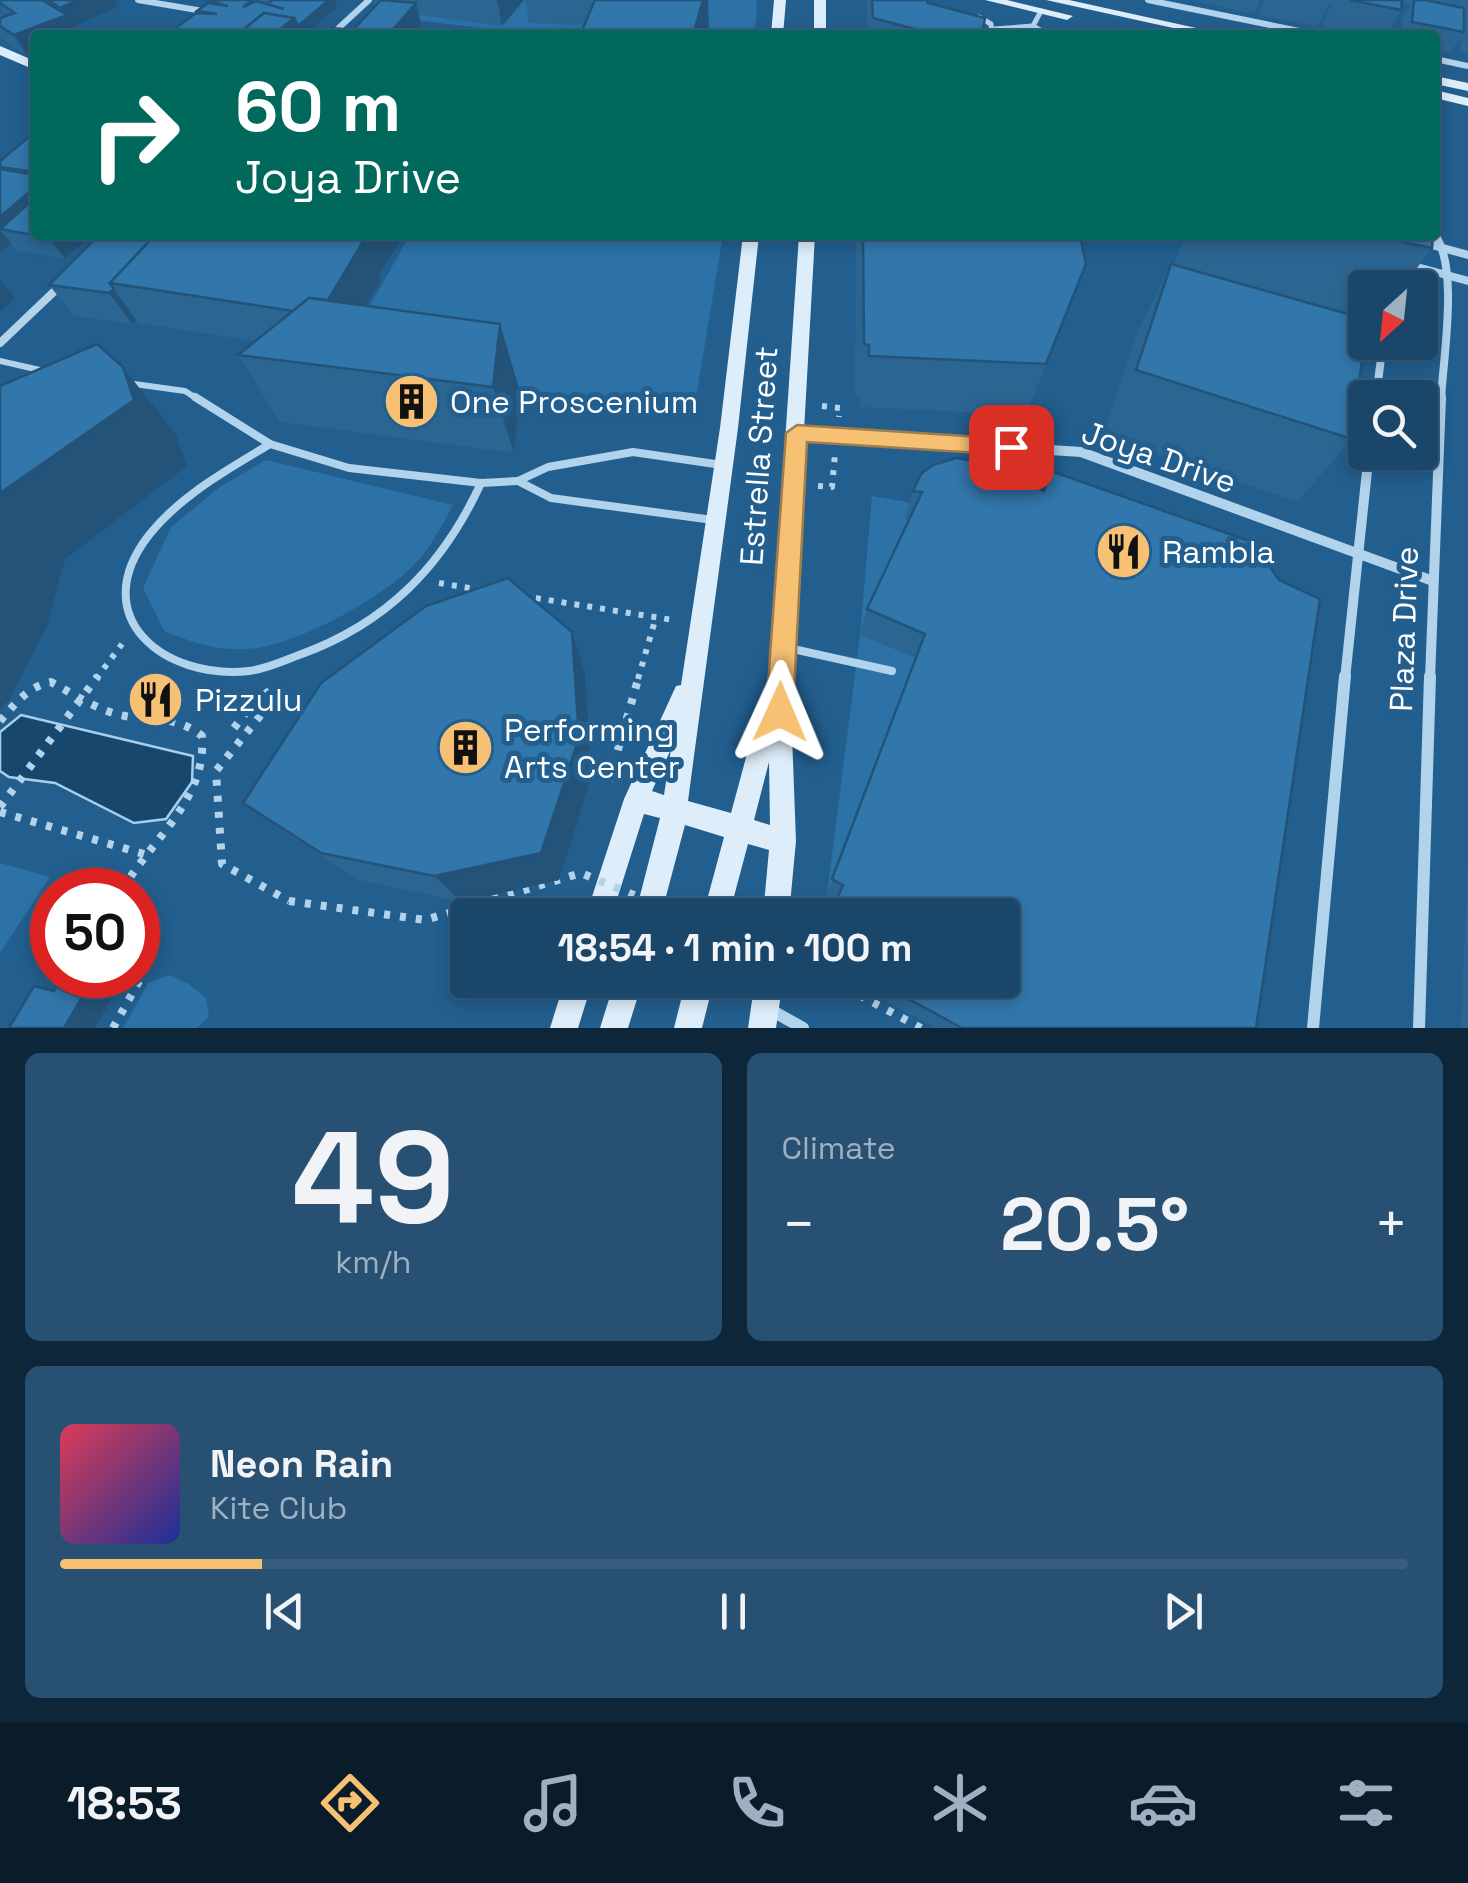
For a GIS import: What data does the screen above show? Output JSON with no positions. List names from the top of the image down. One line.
{"streets":{"main road":["Estrella Street"],"street":["Joya Drive","Plaza Drive"]},"crossings":[["Estrella Street","Joya Drive"],["Joya Drive","Plaza Drive"]],"places":{"building":["One Proscenium","Performing Arts Center"],"restaurant":["Rambla","Pizzulu"]},"north":"bottom left","page":{"turn":["60 m","Joya Drive"],"limit":"50","trip":"18:54 · 1 min · 100 m","tile":[["49","km/h"],"Climate"],"heat":["−","20.5°","+"],"song":["Neon Rain","Kite Club"],"tabs":"18:53"}}
